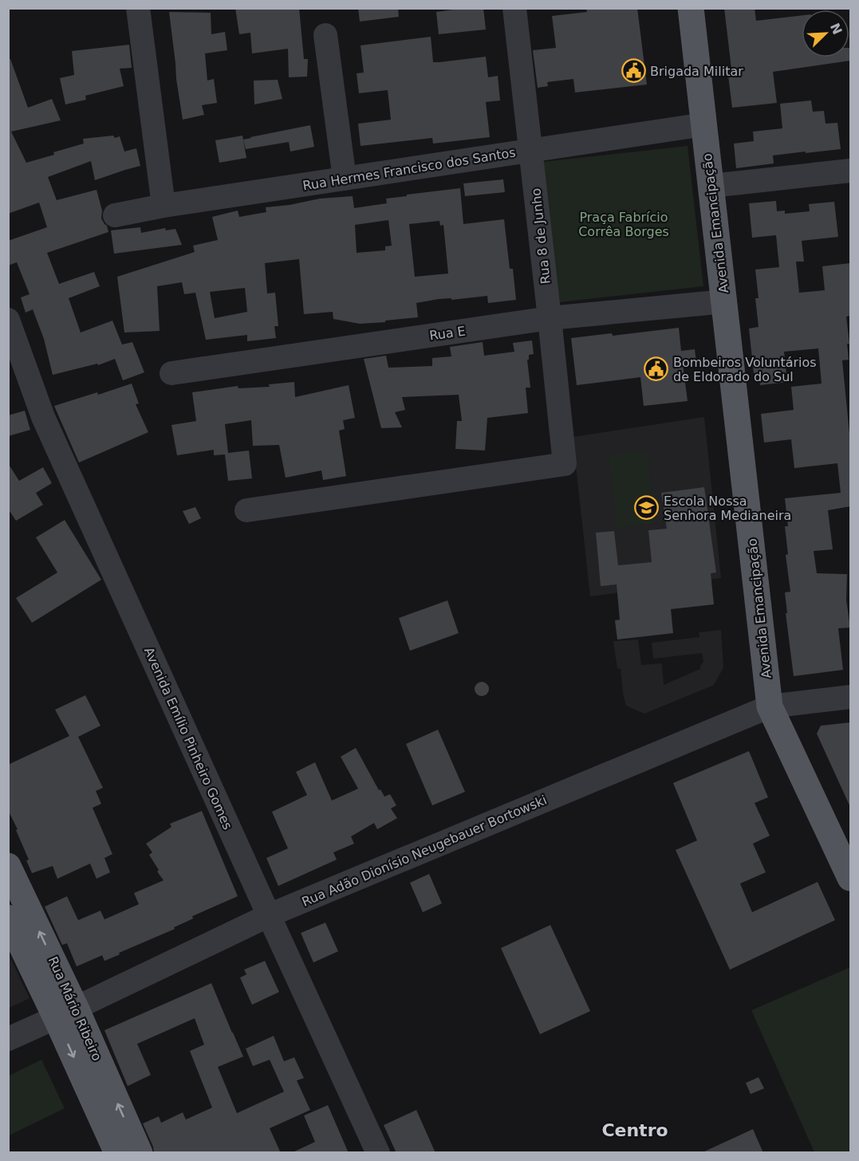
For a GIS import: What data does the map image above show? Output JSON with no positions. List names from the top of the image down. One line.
{"streets":{"main road":["Avenida Emancipação","Rua Mário Ribeiro"],"street":["Rua Hermes Francisco dos Santos","Rua 8 de Junho","Rua E","Avenida Emílio Pinheiro Gomes","Rua Adão Dionísio Neugebauer Bortowski"]},"crossings":[["Rua Hermes Francisco dos Santos","Avenida Emancipação"],["Rua Hermes Francisco dos Santos","Rua 8 de Junho"],["Avenida Emancipação","Rua E"],["Avenida Emancipação","Rua Adão Dionísio Neugebauer Bortowski"],["Rua 8 de Junho","Rua E"],["Avenida Emílio Pinheiro Gomes","Rua Adão Dionísio Neugebauer Bortowski"],["Rua Adão Dionísio Neugebauer Bortowski","Rua Mário Ribeiro"]],"districts":["Centro"],"parks":["Praça Fabrício Corrêa Borges"],"places":{"public building":["Brigada Militar","Bombeiros Voluntários de Eldorado do Sul"],"school or university":["Escola Nossa Senhora Medianeira"]},"north":"top right"}
